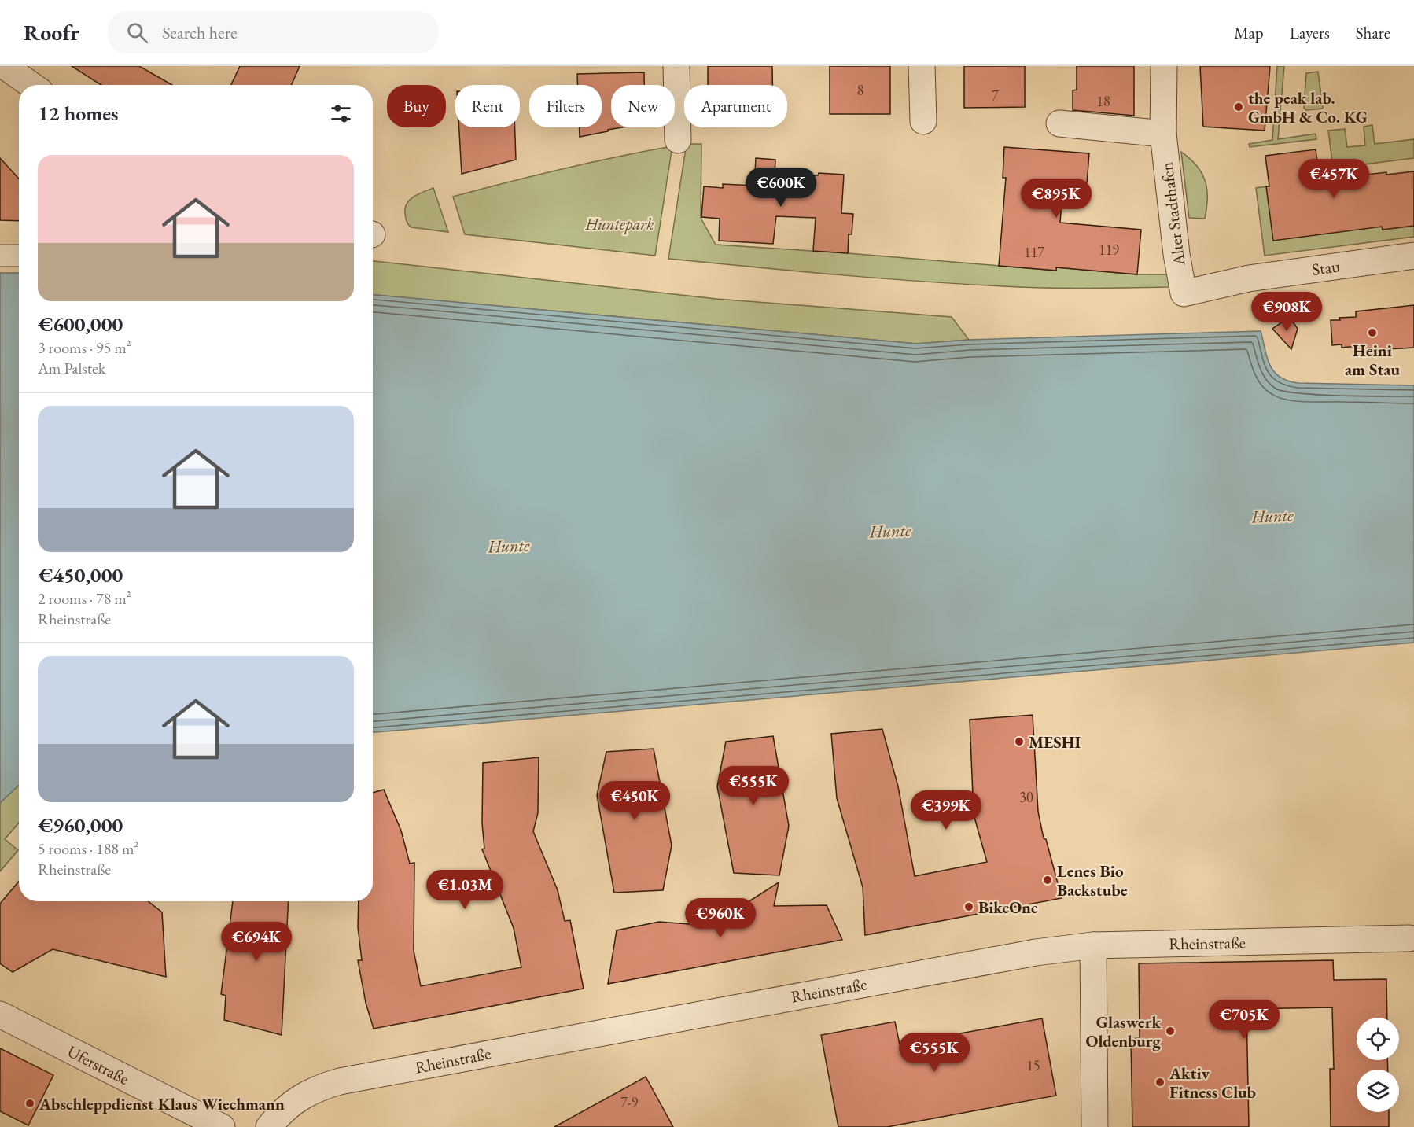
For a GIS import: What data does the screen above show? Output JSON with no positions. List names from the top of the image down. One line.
{"streets":{"street":["Alter Stadthafen","Stau","Rheinstraße","Uferstraße"]},"crossings":[["Alter Stadthafen","Stau"]],"water":["Hunte"],"parks":["Huntepark"],"places":["the peak lab. GmbH & Co. KG","Heini am Stau","MESHI","Lenes Bio Backstube","BikeOne","Glaswerk Oldenburg","Aktiv Fitness Club","Abschleppdienst Klaus Wiechmann"],"house_numbers":["8","7","18","119","117","30","15","7-9"],"page":{"header":"Roofr","search":"Search here","nav":["Map","Layers","Share"],"chip":["Buy","Rent","Filters","New","Apartment"],"heading":"12 homes","list":[{"name":"€600,000","note":"3 rooms · 95 m² · Am Palstek"},{"name":"€450,000","note":"2 rooms · 78 m² · Rheinstraße"},{"name":"€960,000","note":"5 rooms · 188 m² · Rheinstraße"}],"price":["€457K","€600K","€895K","€908K","€555K","€450K","€399K","€1.03M","€960K","€694K","€705K","€555K"]}}
